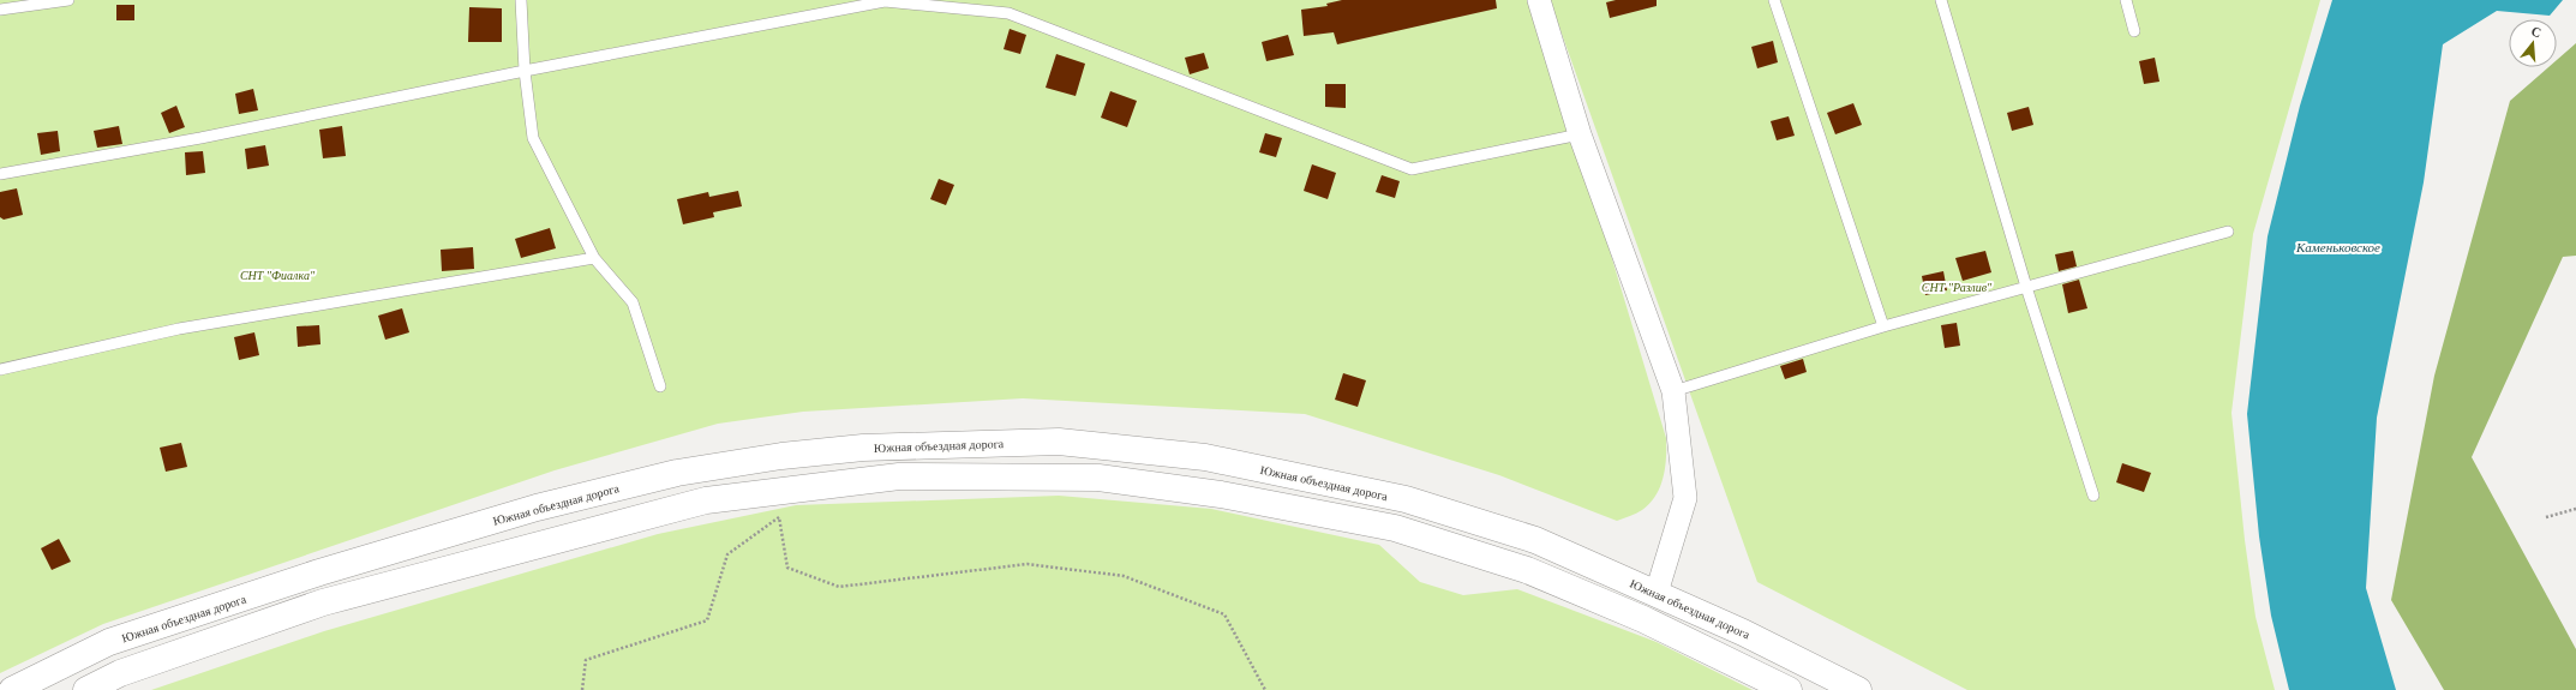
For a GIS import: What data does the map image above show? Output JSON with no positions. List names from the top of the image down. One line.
{"streets":{"main road":["Южная объездная дорога"]},"water":["Каменьковское"],"parks":["СНТ \"Фиалка\"","СНТ \"Разлив\""],"north":"top"}
